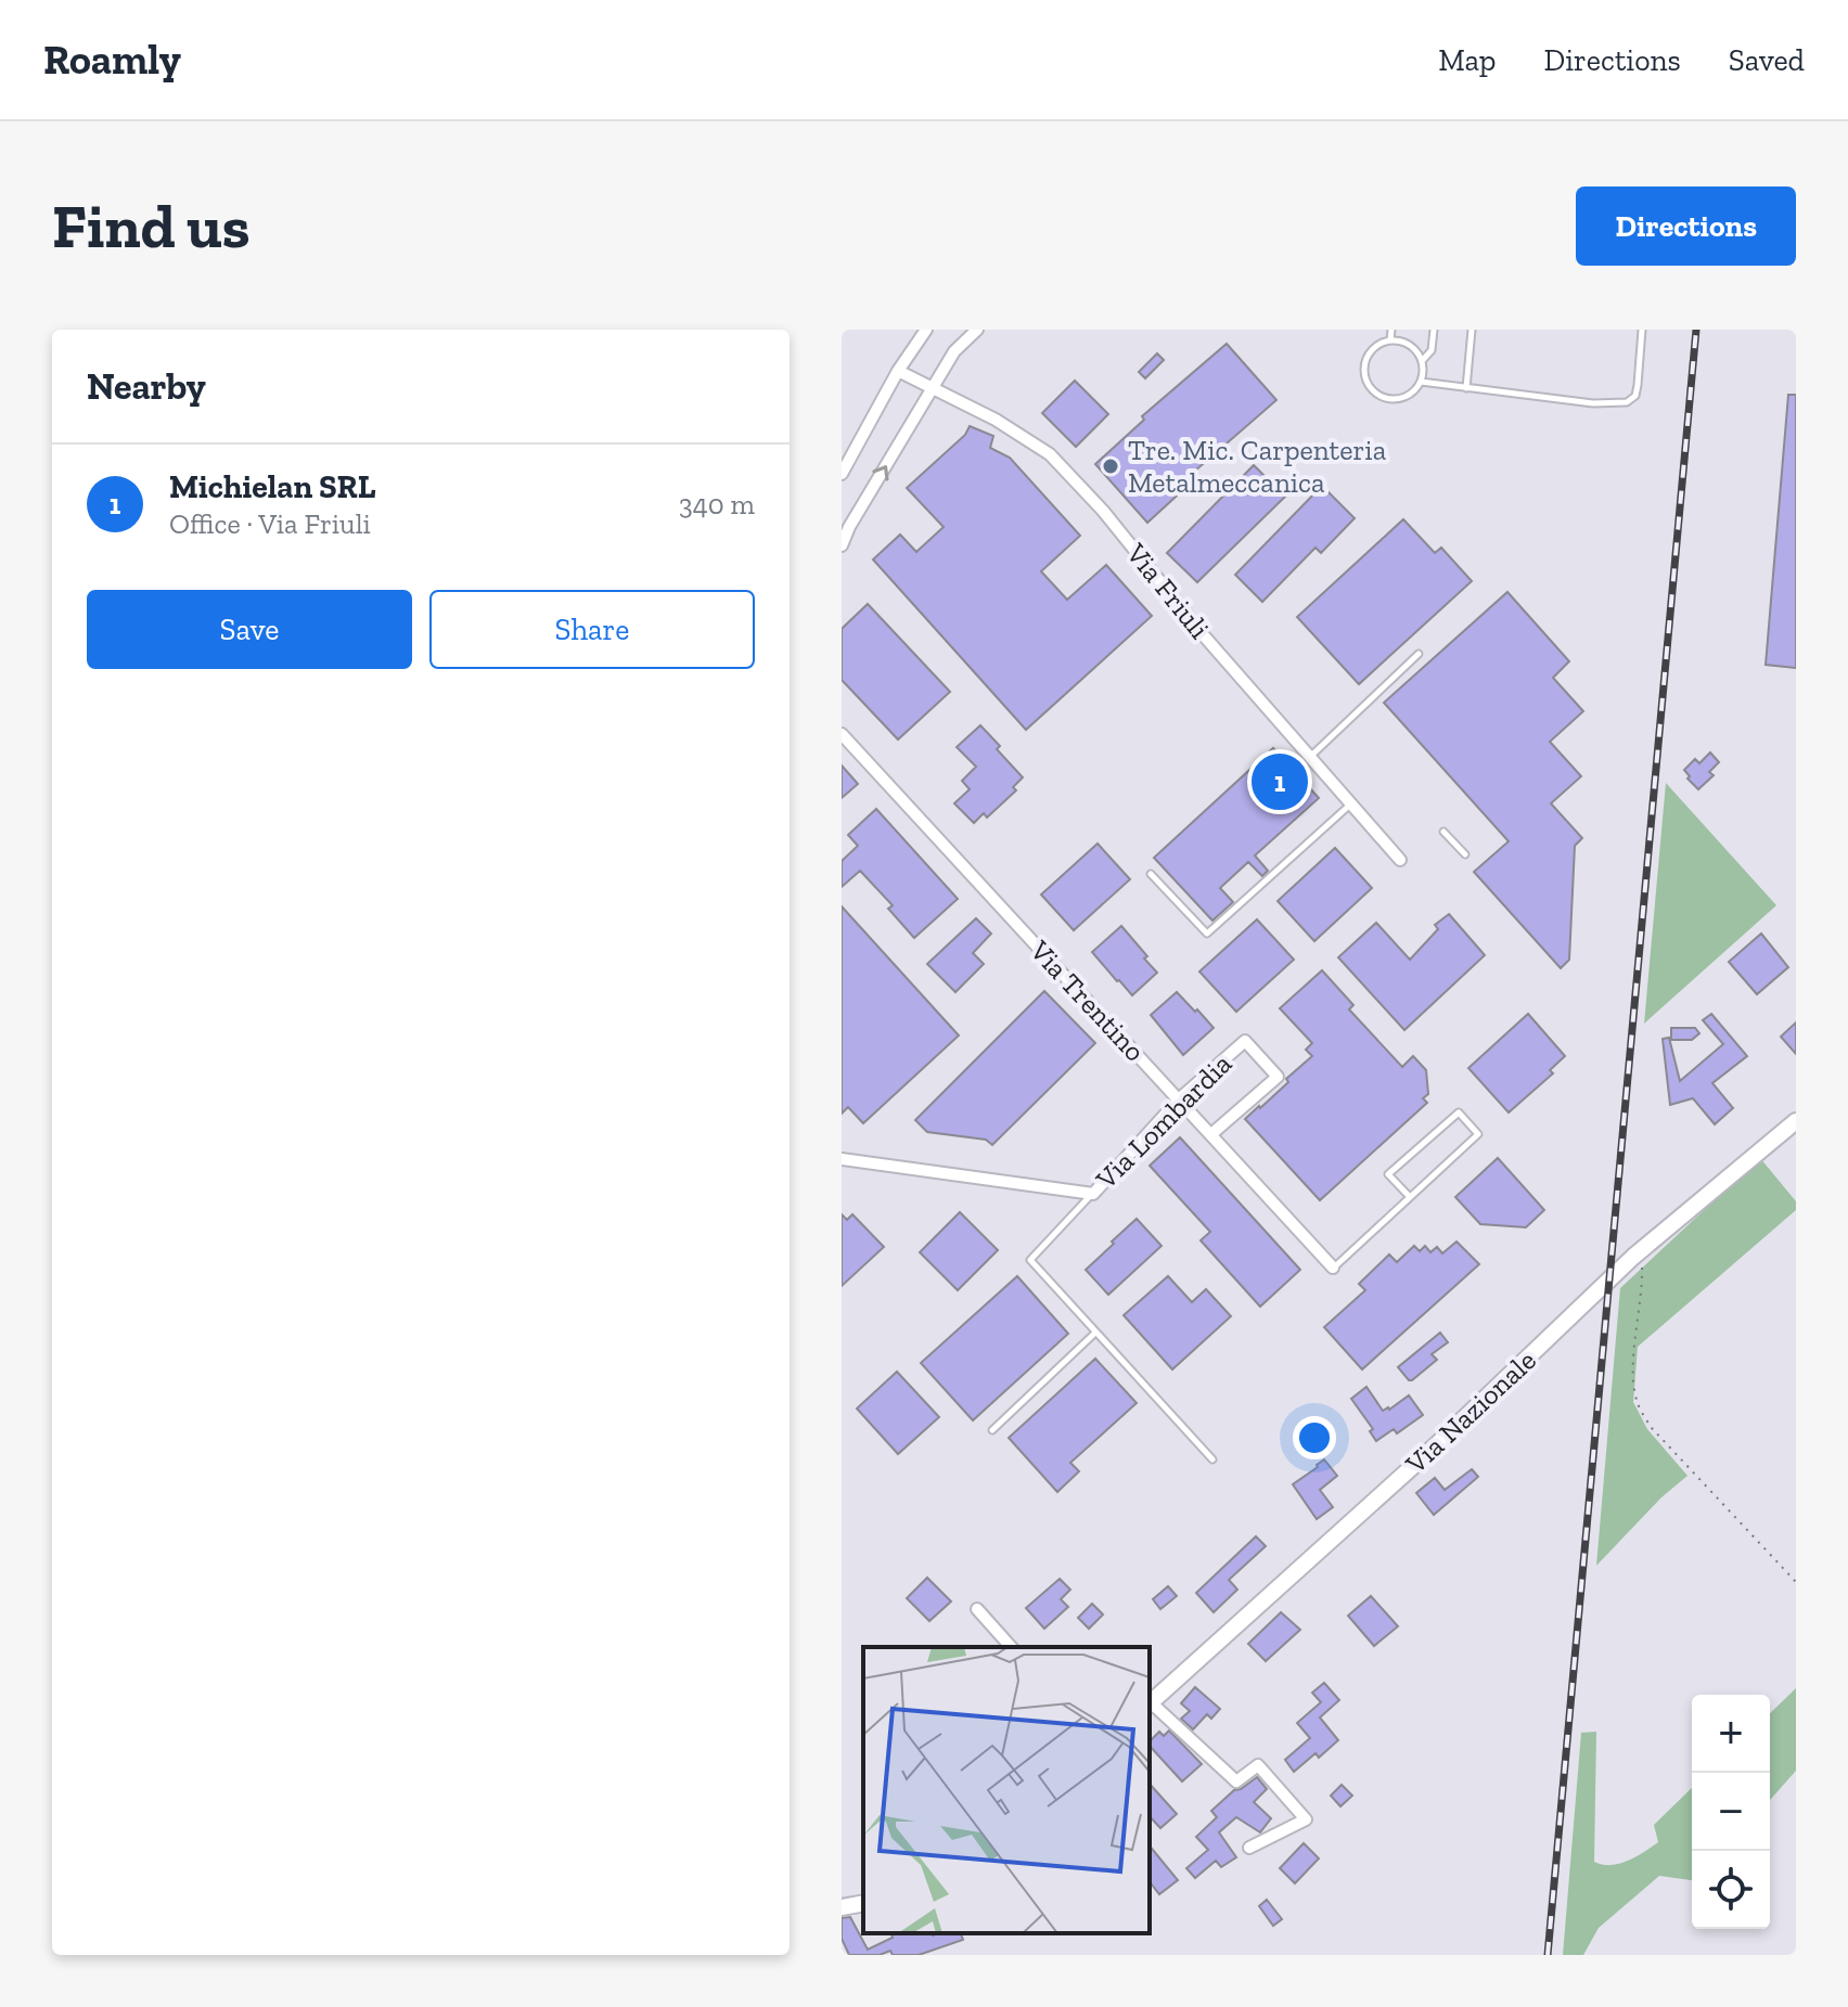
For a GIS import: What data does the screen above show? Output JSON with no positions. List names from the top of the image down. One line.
{"streets":{"street":["Via Friuli","Via Trentino","Via Lombardia","Via Nazionale"]},"crossings":[["Via Trentino","Via Lombardia"]],"places":["Tre. Mic. Carpenteria Metalmeccanica"],"page":{"header":"Roamly","nav":["Map","Directions","Saved"],"buttons":["Directions",["Save","Share"]],"title":"Find us","heading":"Nearby","list":[{"mark":"1","name":"Michielan SRL","note":"Office · Via Friuli","value":"340 m"}],"pins":"1","map_buttons":["+","−"]}}
